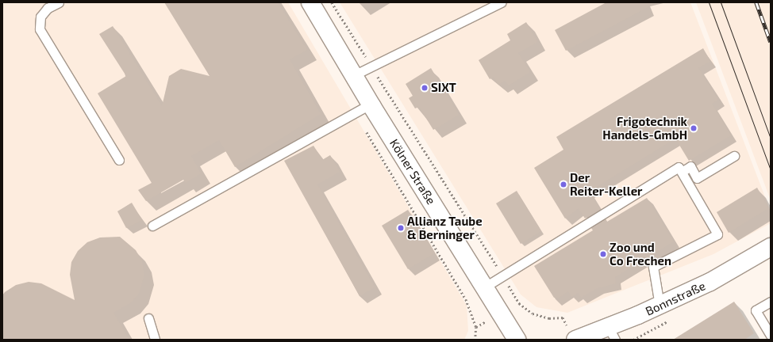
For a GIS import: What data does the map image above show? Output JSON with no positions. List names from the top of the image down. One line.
{"streets":{"main road":["Kölner Straße","Bonnstraße"]},"places":["SIXT","Frigotechnik Handels-GmbH","Der Reiter-Keller","Allianz Taube & Berninger","Zoo und Co Frechen"]}
